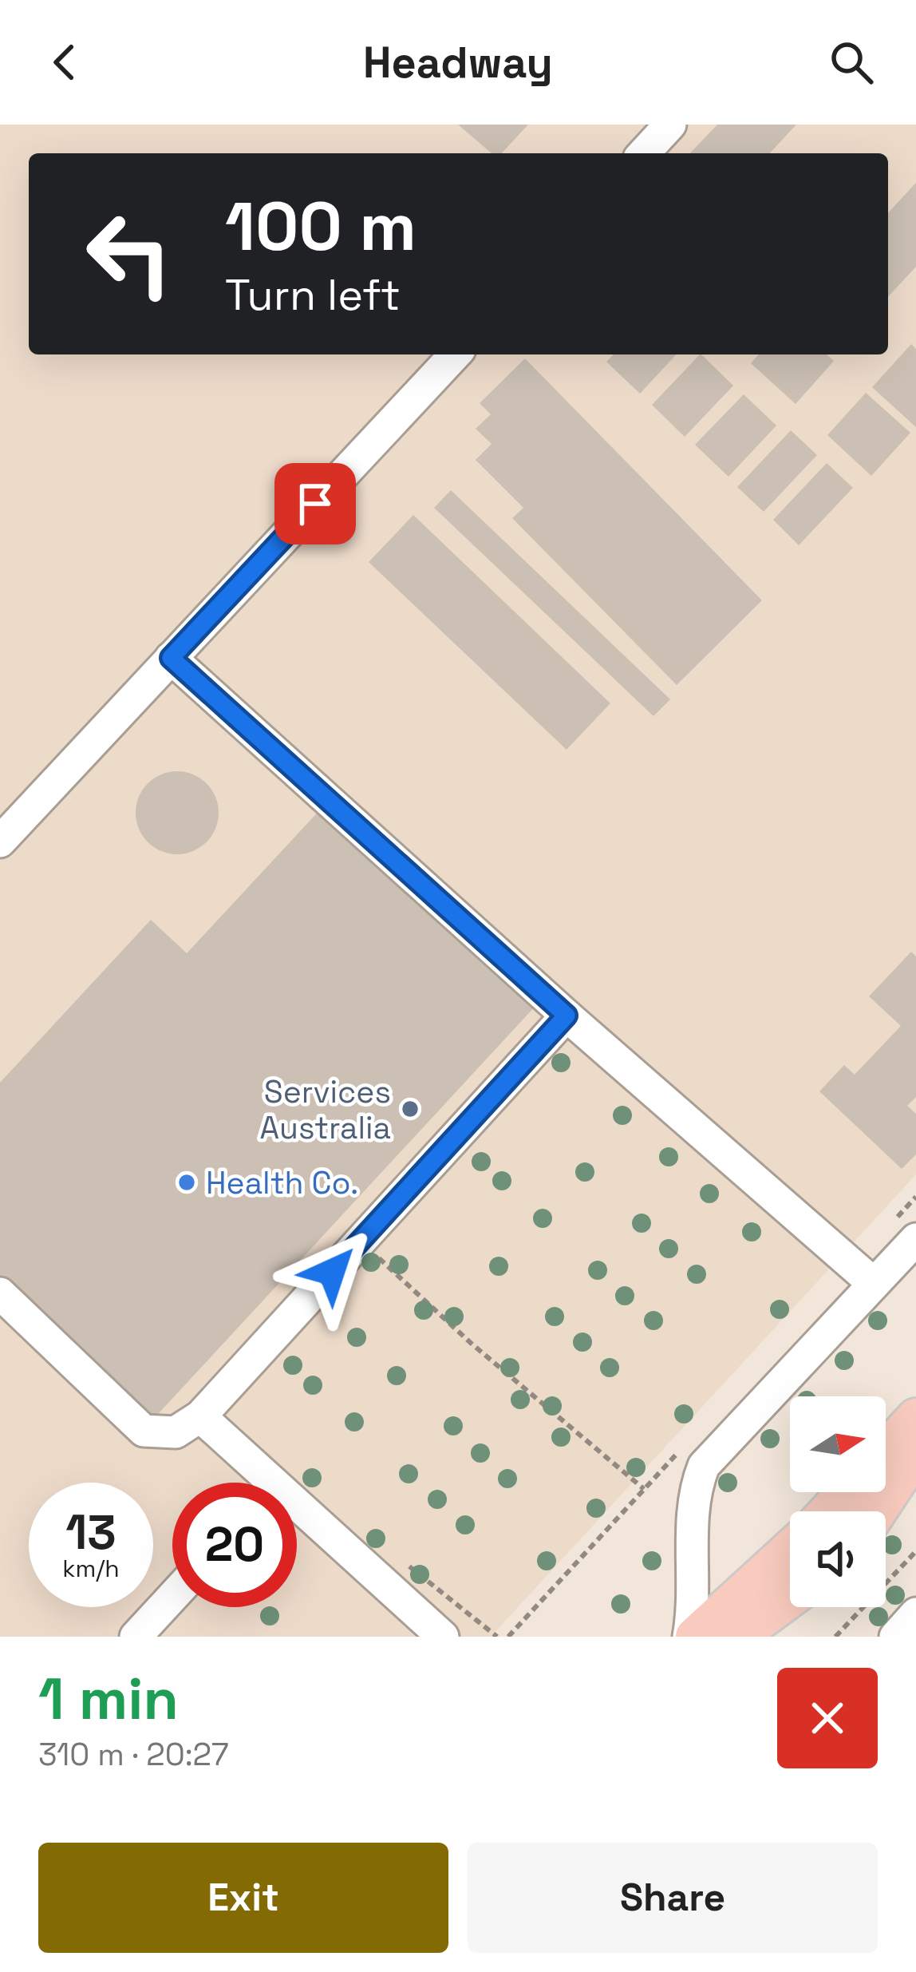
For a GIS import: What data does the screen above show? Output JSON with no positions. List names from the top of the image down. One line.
{"places":["Services Australia","Health Co."],"north":"right","page":{"header":"Headway","turn":["100 m","Turn left"],"speed":"13 km/h","limit":"20","heading":["1 min","310 m · 20:27"],"buttons":["Exit","Share"]}}
